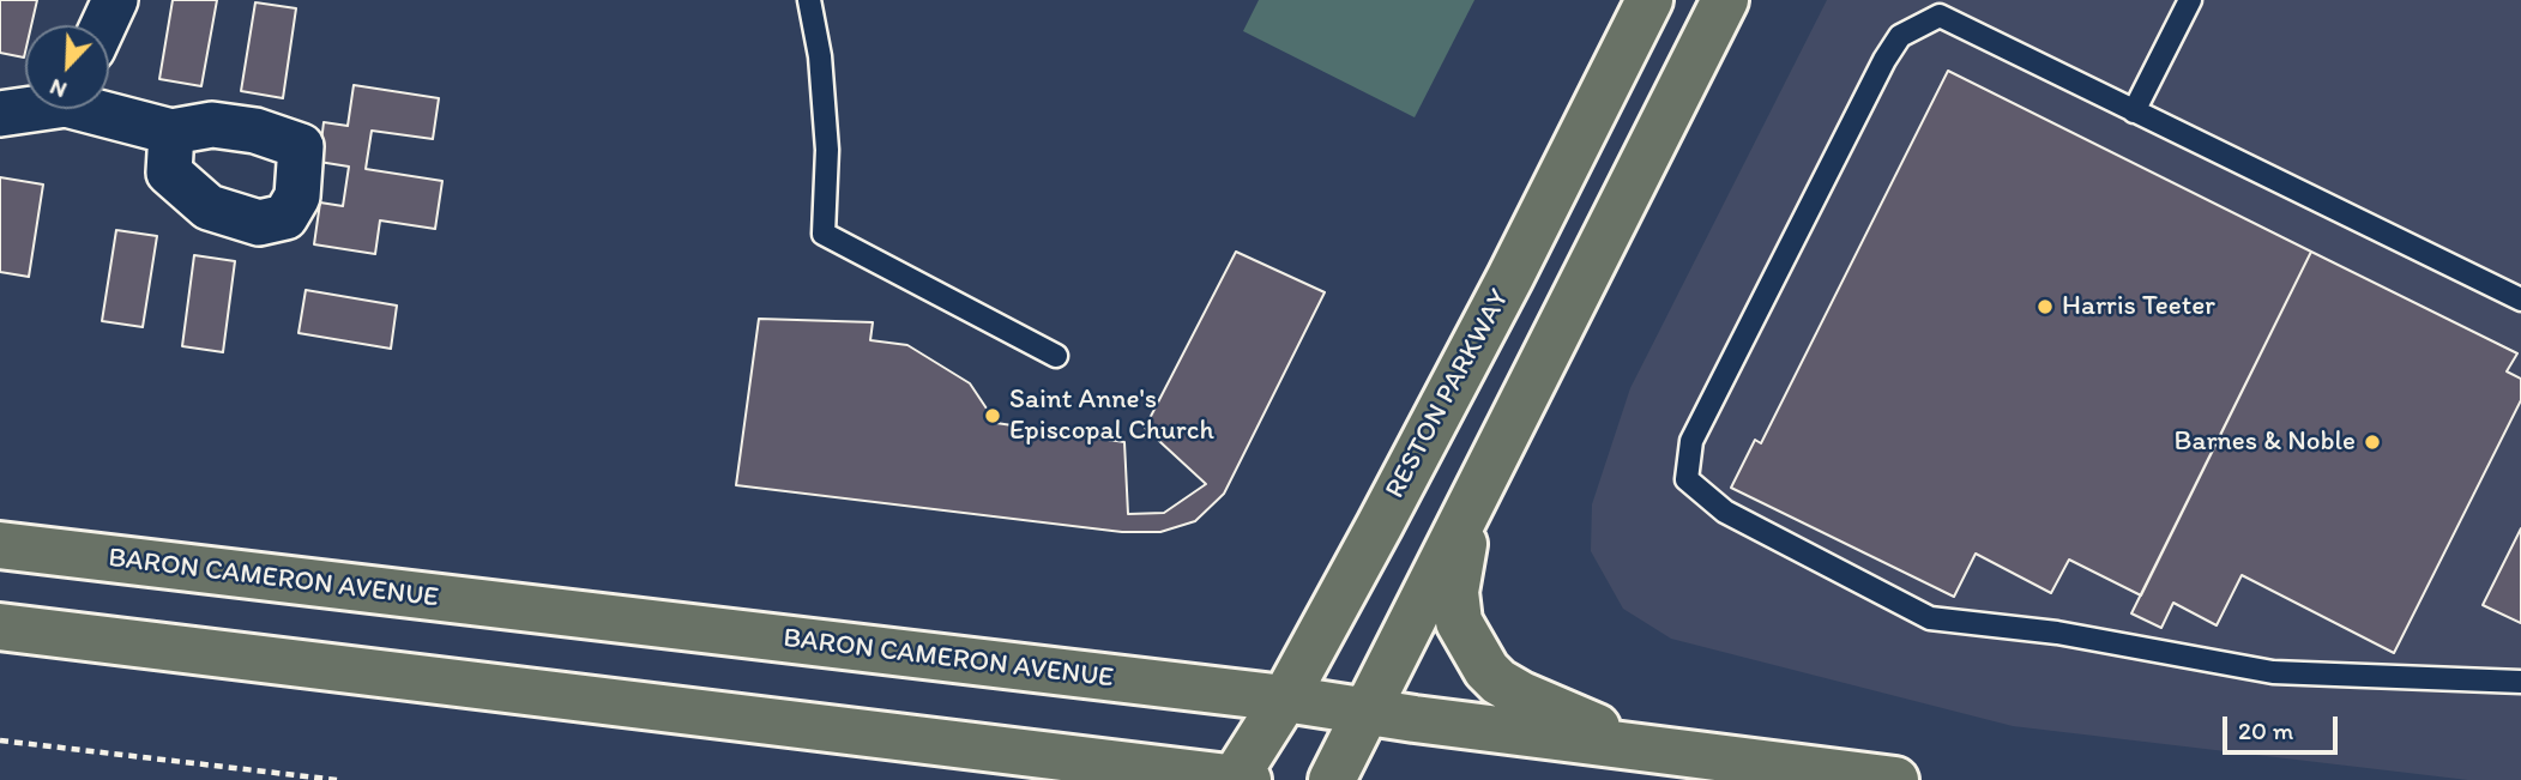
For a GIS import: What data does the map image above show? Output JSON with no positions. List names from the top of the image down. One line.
{"streets":{"main road":["RESTON PARKWAY","BARON CAMERON AVENUE"]},"crossings":[["RESTON PARKWAY","BARON CAMERON AVENUE"]],"places":["Harris Teeter","Saint Anne's Episcopal Church","Barnes & Noble"],"scale_bar":"20 m","north":"bottom left"}
